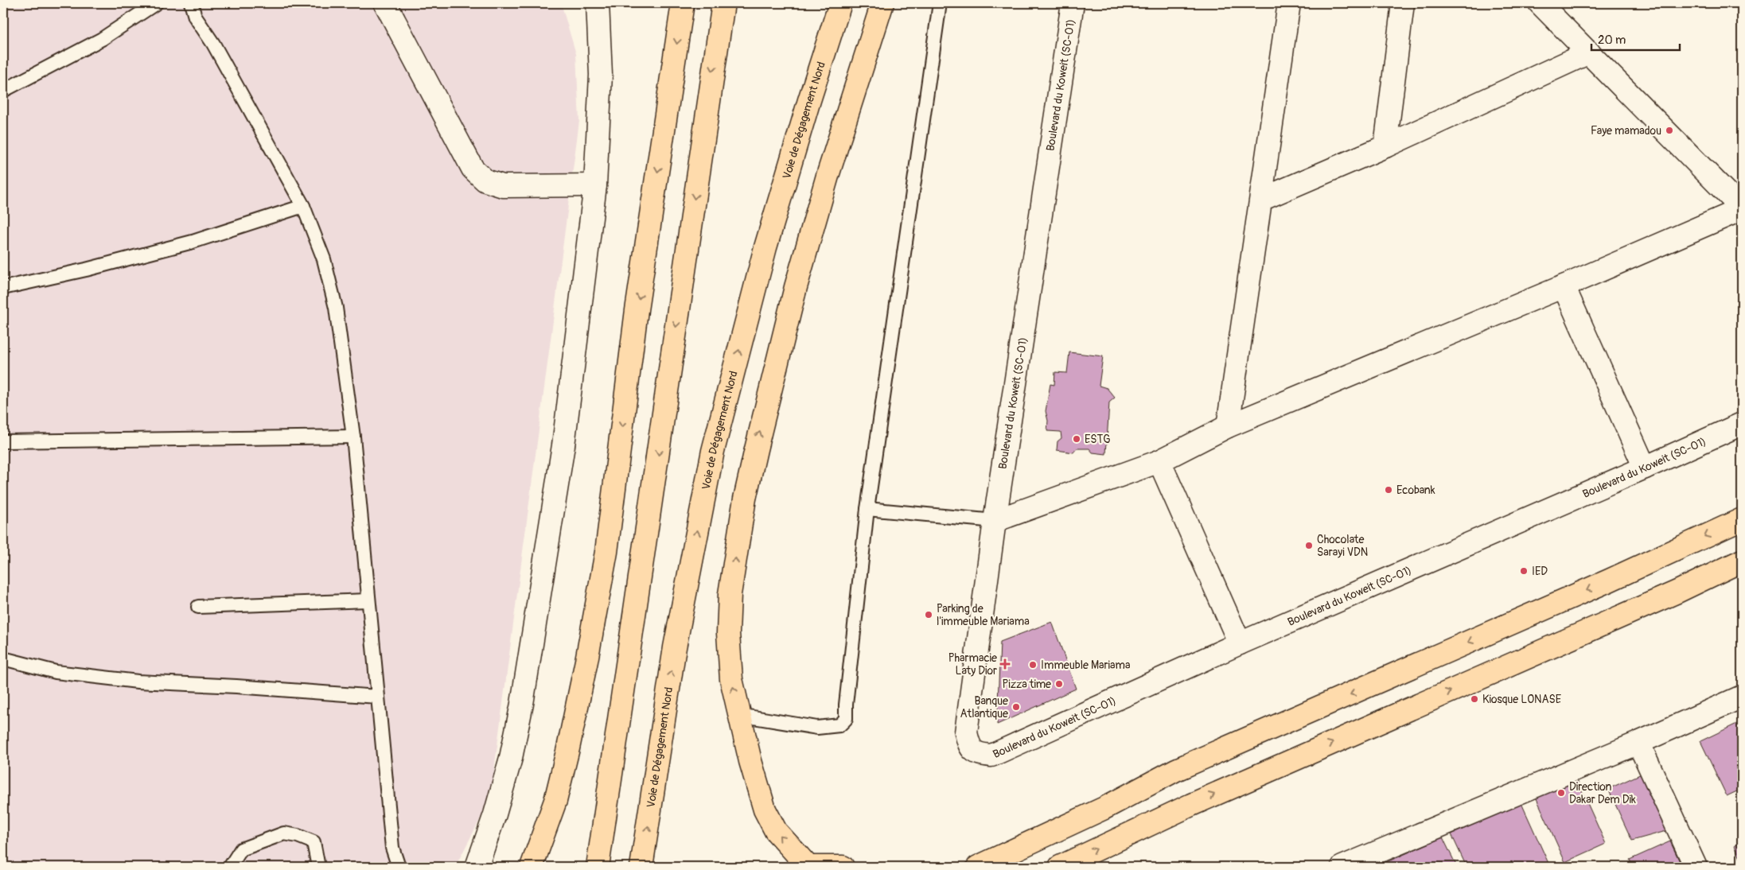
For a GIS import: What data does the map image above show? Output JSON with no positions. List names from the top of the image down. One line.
{"streets":{"main road":["Voie de Dégagement Nord"],"street":["Boulevard du Koweit (SC-01)"]},"places":{"other":["Faye mamadou","ESTG","Ecobank","Chocolate Sarayi VDN","IED","Parking de l'immeuble Mariama","Immeuble Mariama","Pizza time","Kiosque LONASE","Banque Atlantique","Direction Dakar Dem Dik"],"health":["Pharmacie Laty Dior"]},"scale_bar":"20 m"}
